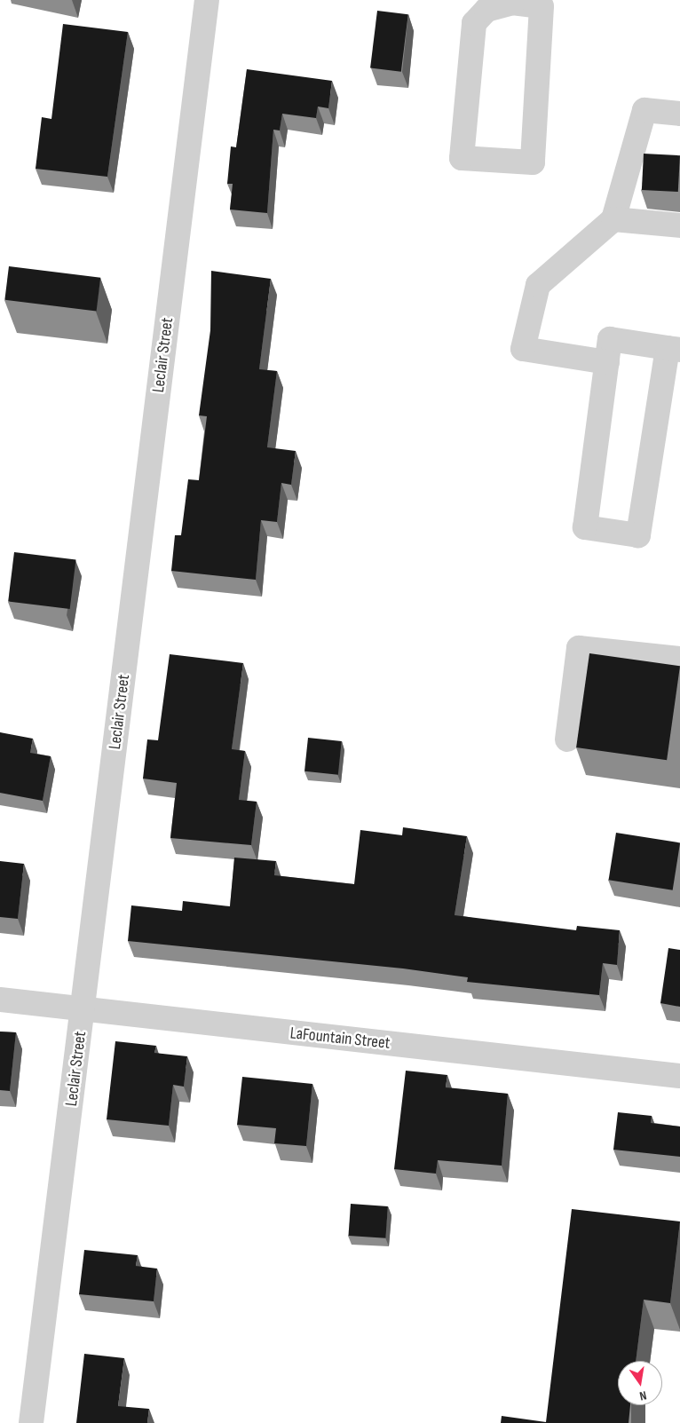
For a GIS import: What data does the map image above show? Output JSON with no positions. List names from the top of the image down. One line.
{"streets":{"street":["Leclair Street","LaFountain Street"]},"crossings":[["Leclair Street","LaFountain Street"]],"north":"bottom"}
